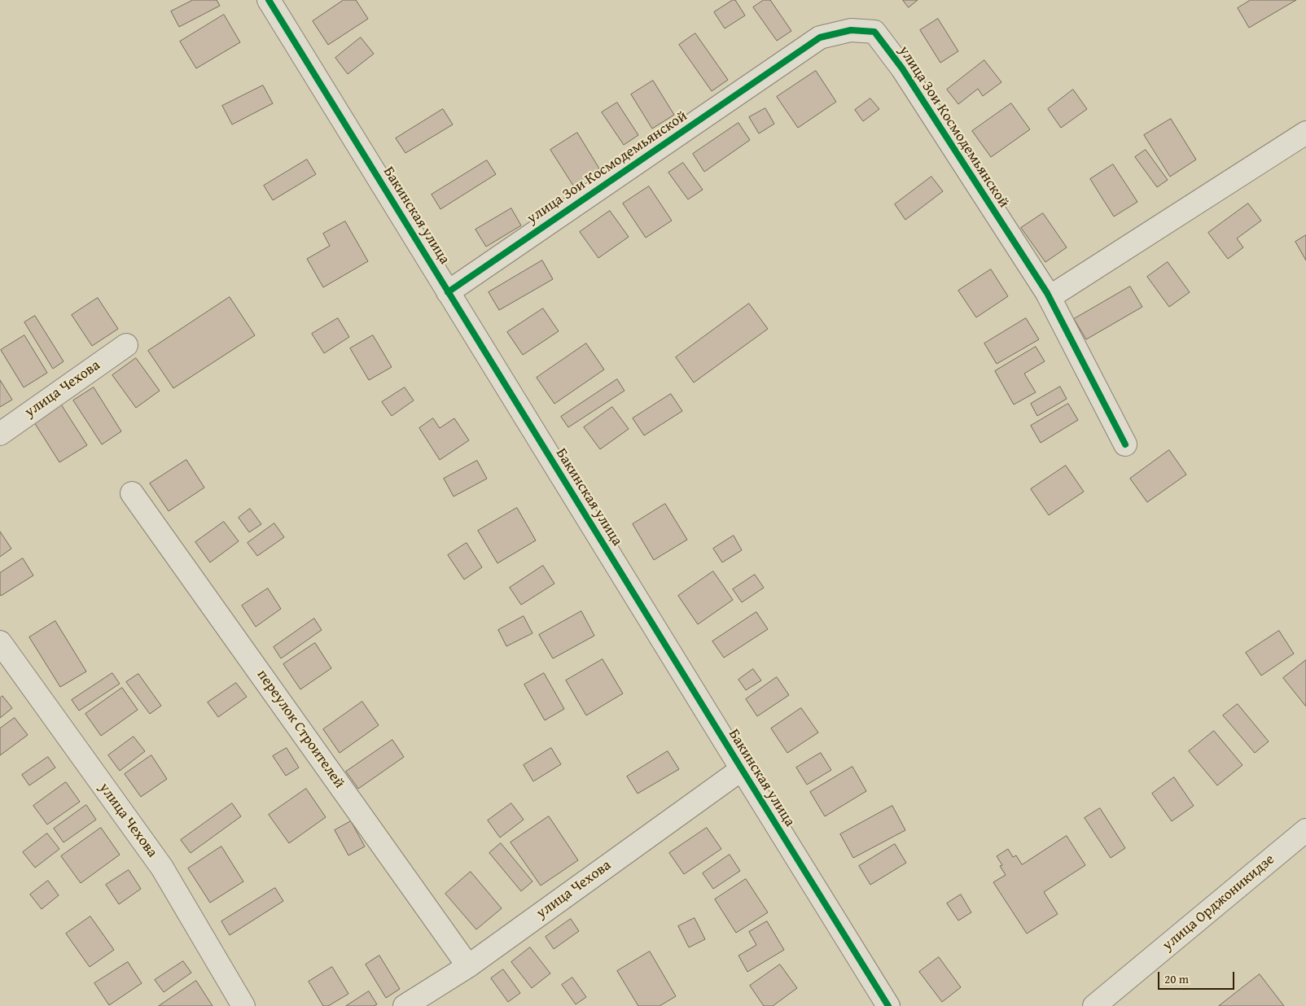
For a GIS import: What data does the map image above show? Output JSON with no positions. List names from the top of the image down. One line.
{"streets":{"street":["улица Зои Космодемьянской","Бакинская улица","улица Чехова","переулок Строителей","улица Орджоникидзе"]},"crossings":[["улица Зои Космодемьянской","Бакинская улица"],["Бакинская улица","улица Чехова"],["улица Чехова","переулок Строителей"]],"scale_bar":"20 m"}
